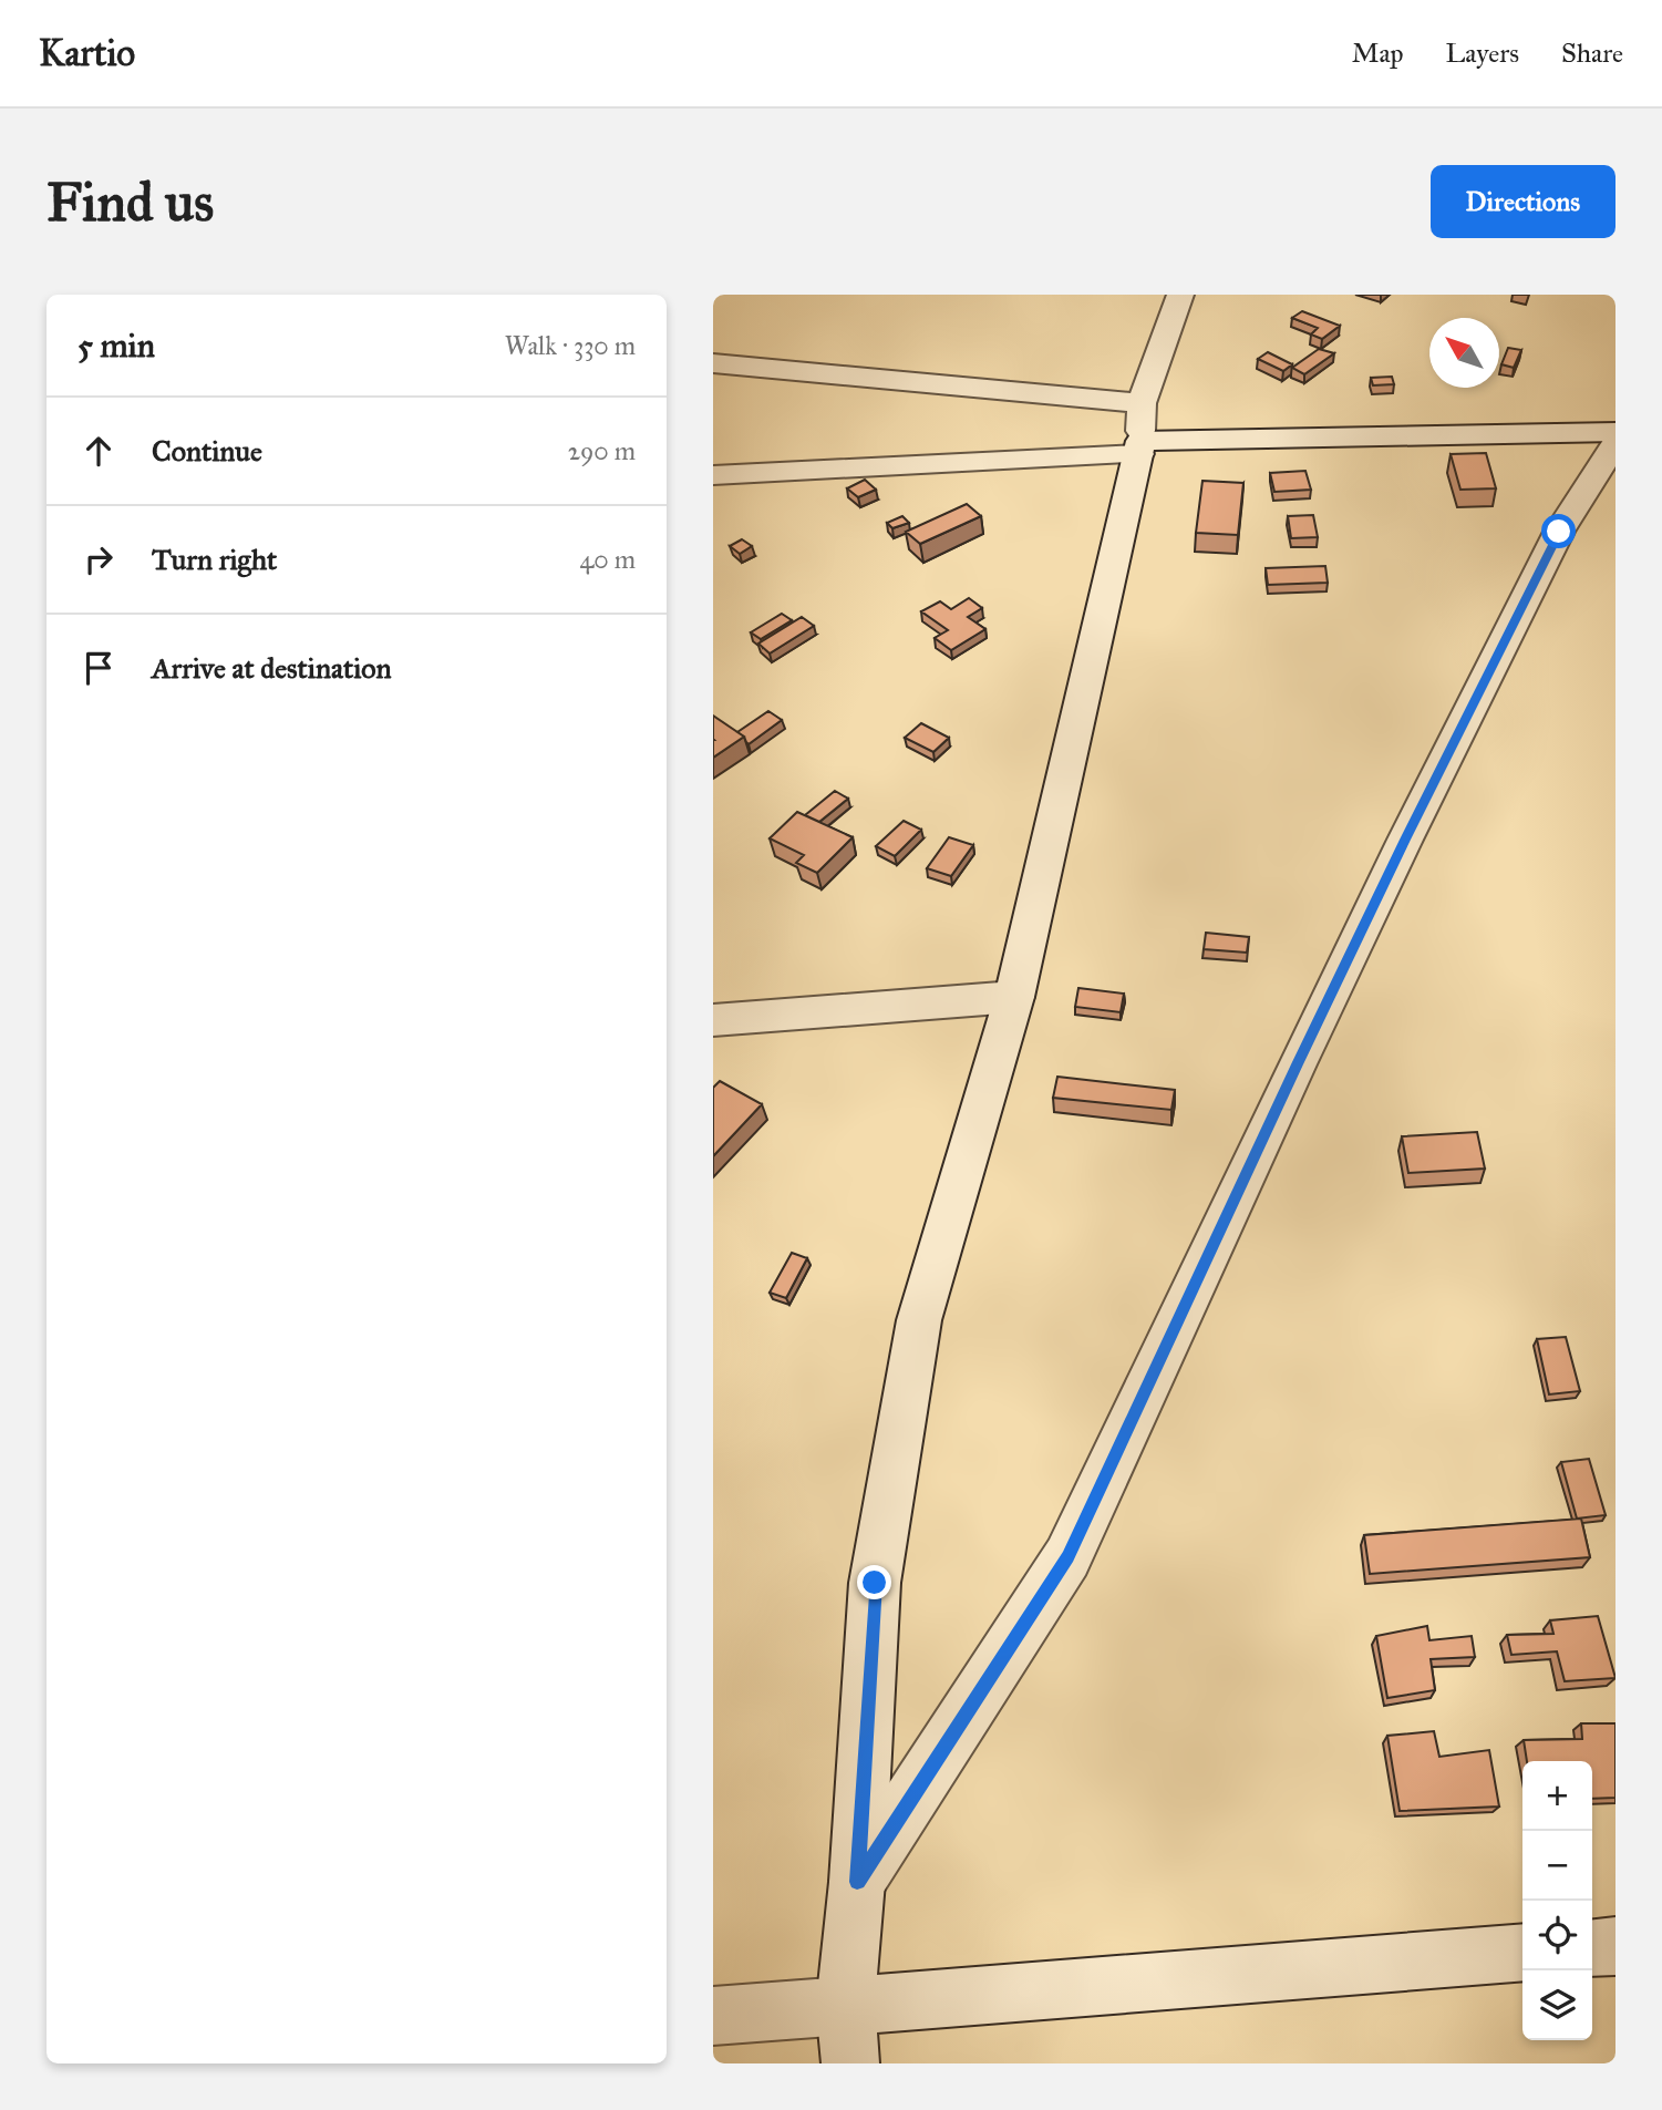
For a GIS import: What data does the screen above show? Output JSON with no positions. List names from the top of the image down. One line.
{"north":"top left","page":{"header":"Kartio","nav":["Map","Layers","Share"],"buttons":"Directions","title":"Find us","heading":["5 min","Walk · 330 m"],"list":[["Continue","290 m"],["Turn right","40 m"],"Arrive at destination"],"map_buttons":["+","−"]}}
